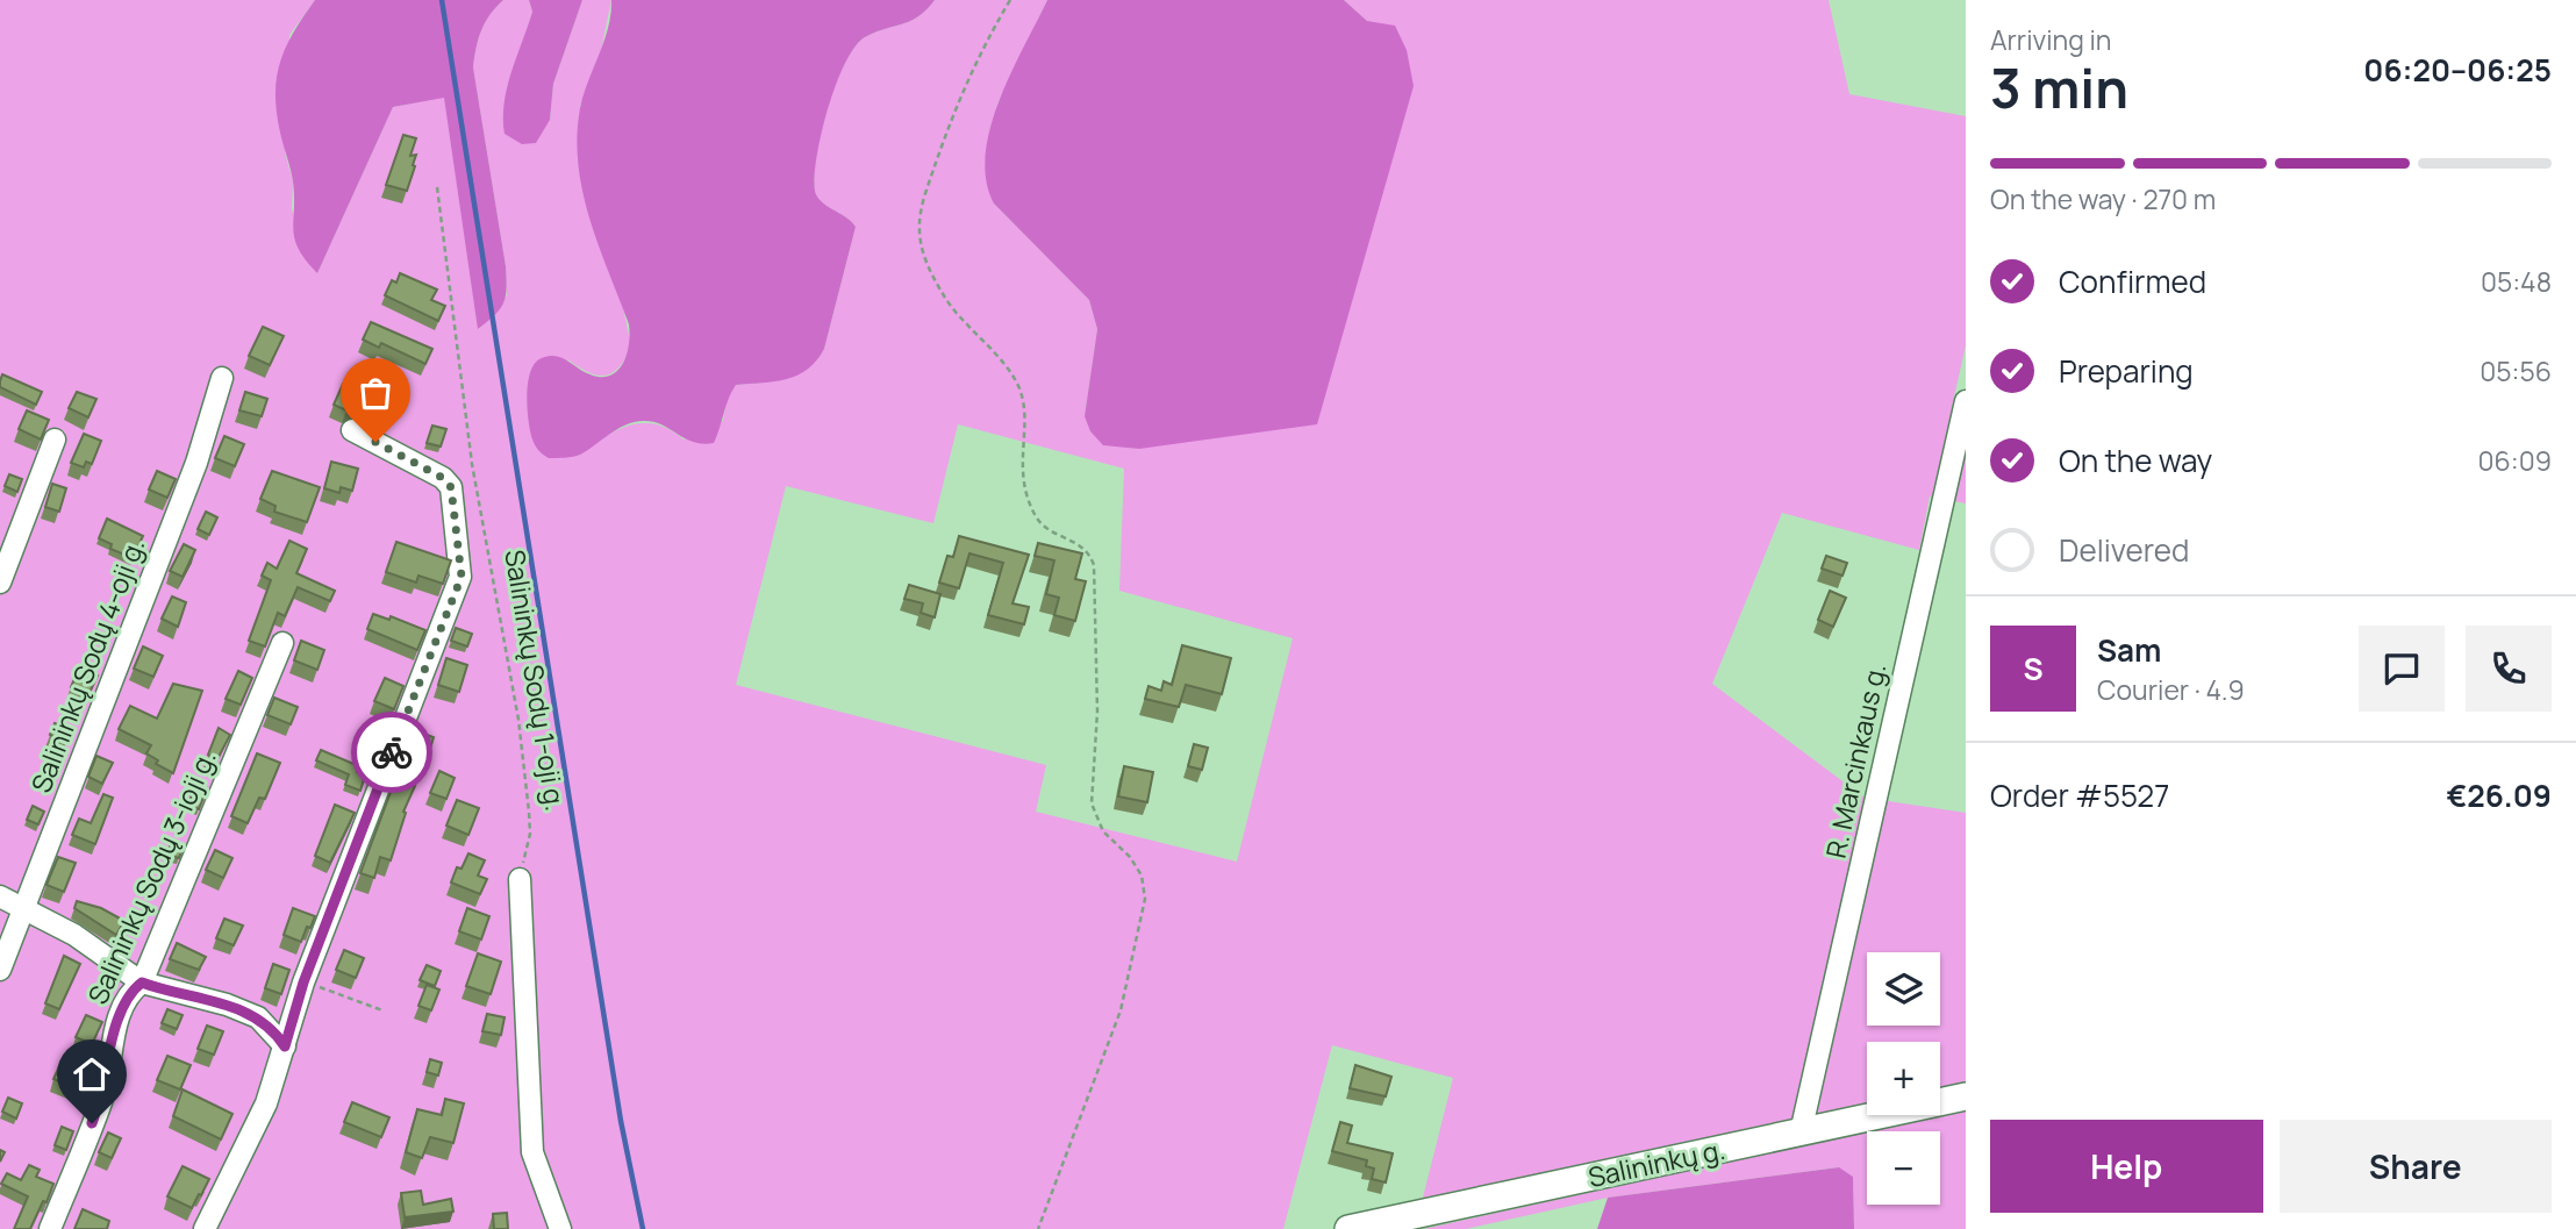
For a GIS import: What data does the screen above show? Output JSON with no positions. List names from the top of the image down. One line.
{"streets":{"main road":["Salininkų g."],"street":["Salininkų Sodų 4-oji g.","R. Marcinkaus g.","Salininkų Sodų 3-ioji g."],"path":["Salininkų Sodų 1-oji g."]},"crossings":[["R. Marcinkaus g.","Salininkų g."]],"page":{"heading":["3 min","Arriving in","06:20–06:25"],"panel":["Sam","Courier · 4.9","Order #5527","€26.09"],"bar":"On the way · 270 m","list":[["Confirmed","05:48"],["Preparing","05:56"],["On the way","06:09"],"Delivered"],"round":"S","map_buttons":["+","−"],"buttons":["Help","Share"]}}
